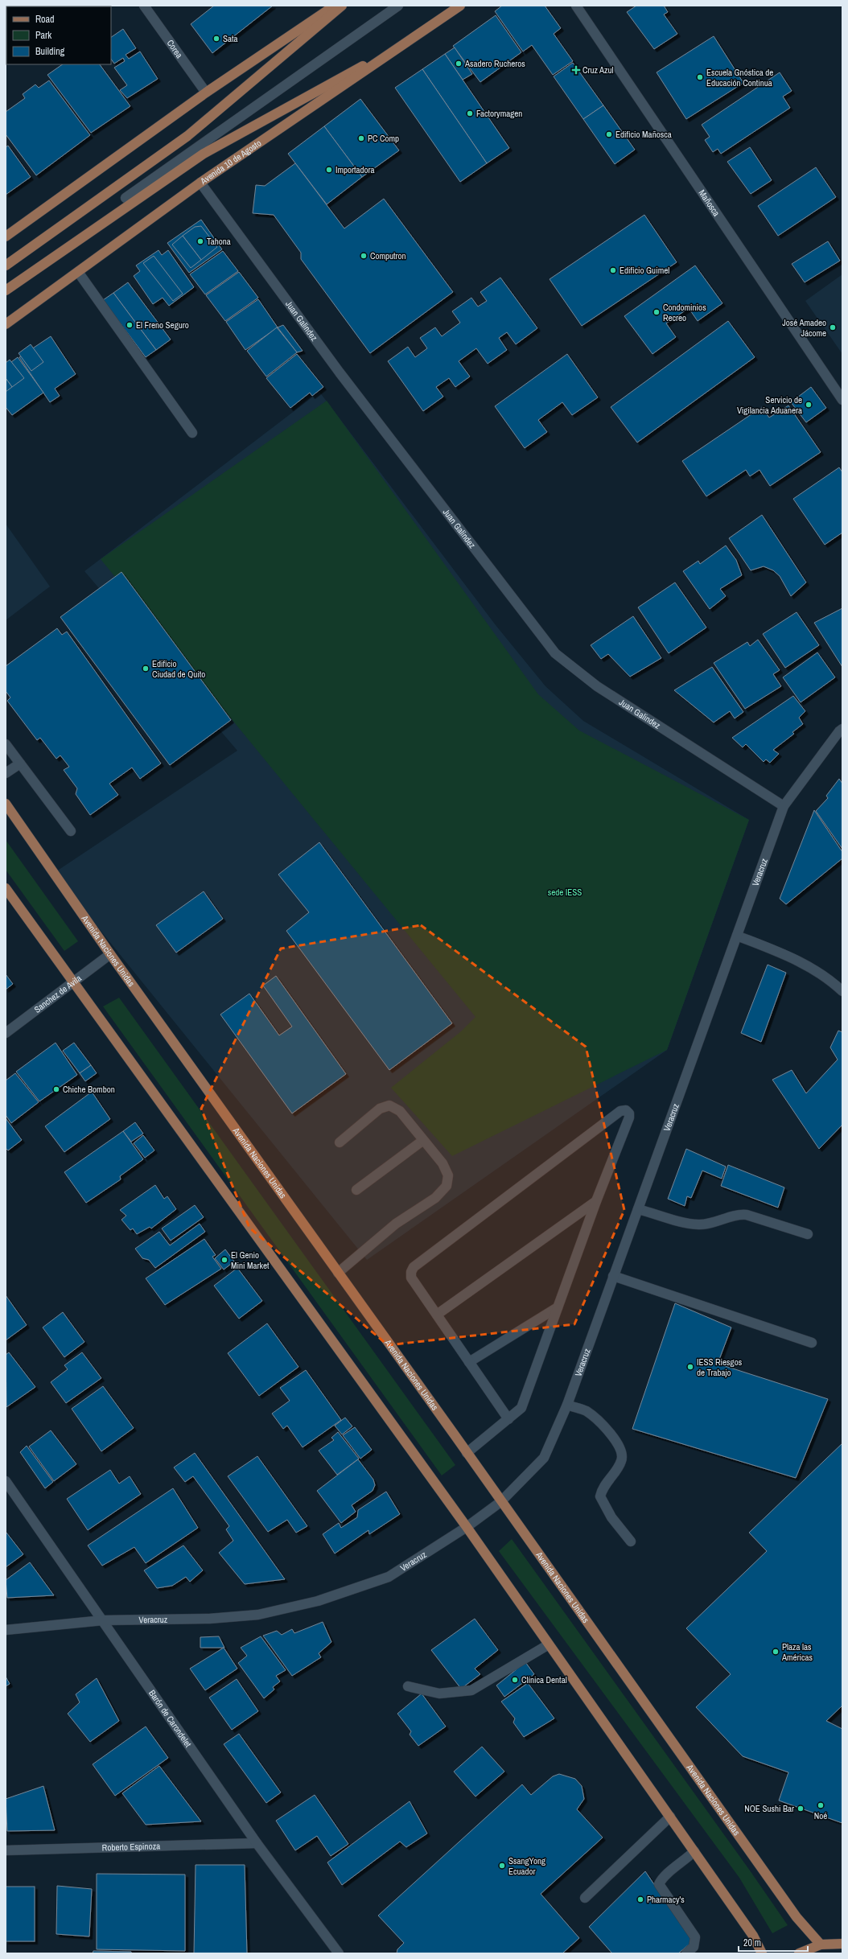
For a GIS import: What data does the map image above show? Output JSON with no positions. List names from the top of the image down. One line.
{"streets":{"main road":["Avenida 10 de Agosto","Avenida Naciones Unidas"],"street":["Corea","Mañosca","Juan Galindez","Veracruz","Sanchez de Avila","Barón de Carondelet","Roberto Espinoza"]},"crossings":[["Avenida 10 de Agosto","Juan Galindez"],["Juan Galindez","Veracruz"],["Veracruz","Avenida Naciones Unidas"],["Veracruz","Barón de Carondelet"],["Avenida Naciones Unidas","Sanchez de Avila"],["Barón de Carondelet","Roberto Espinoza"]],"parks":["sede IESS"],"places":{"other":["Sata","Asadero Rucheros","Escuela Gnóstica de Educación Continua","Factorymagen","Edificio Mañosca","PC Comp","Importadora","Tahona","Computron","Edificio Guimel","Condominios Recreo","El Freno Seguro","José Amadeo Jácome","Servicio de Vigilancia Aduanera","Edificio Ciudad de Quito","Chiche Bombon","El Genio Mini Market","IESS Riesgos de Trabajo","Plaza las Américas","Clínica Dental","Noé","NOE Sushi Bar","SsangYong Ecuador","Pharmacy's"],"health":["Cruz Azul"]},"legend":["Road","Park","Building"],"scale_bar":"20 m"}
